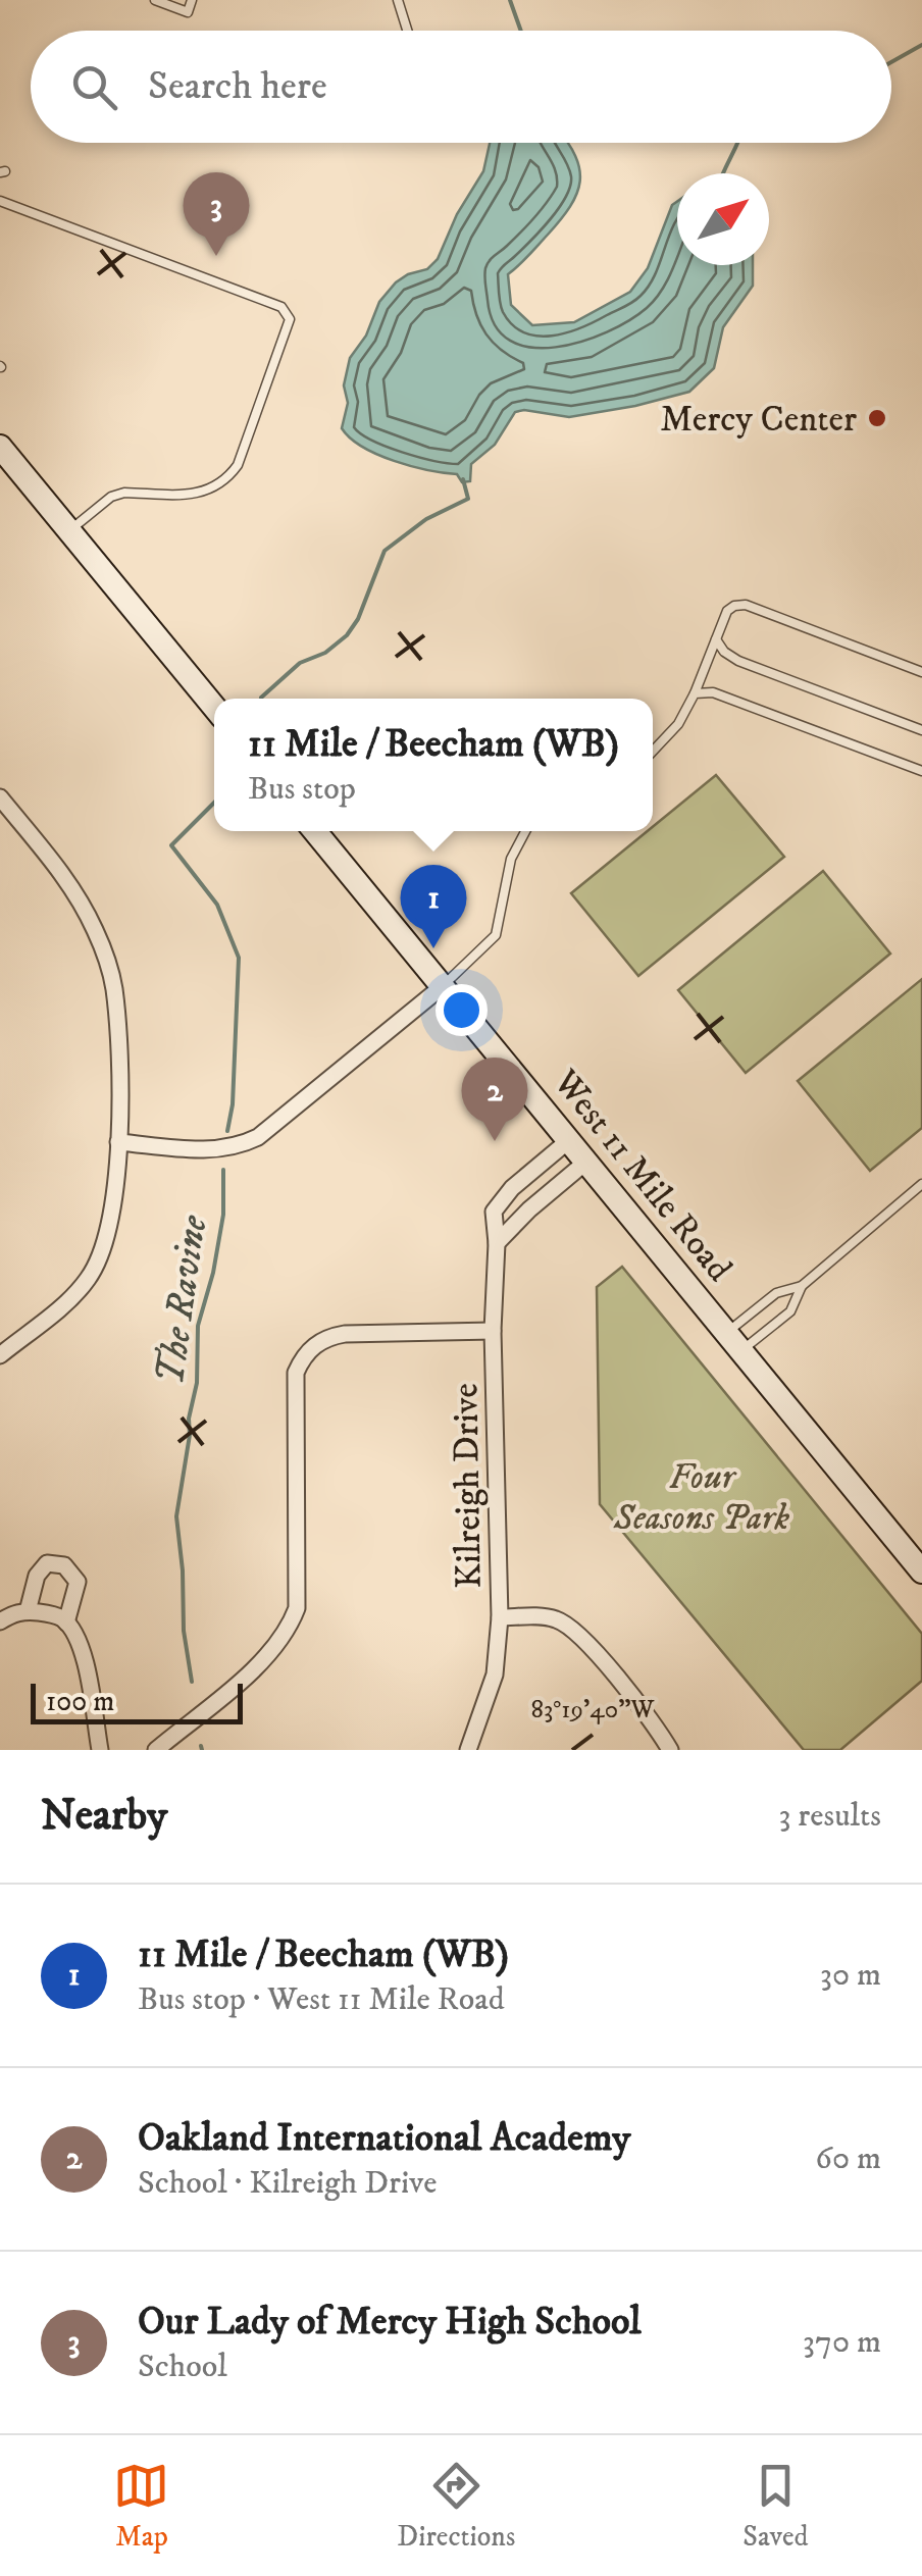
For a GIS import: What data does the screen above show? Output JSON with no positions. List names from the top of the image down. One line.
{"streets":{"street":["West 11 Mile Road","Kilreigh Drive"]},"crossings":[["West 11 Mile Road","Kilreigh Drive"]],"water":["The Ravine"],"parks":["Four Seasons Park"],"places":["Mercy Center"],"scale_bar":"100 m","north":"top right","page":{"search":"Search here","pins":["3","1","2"],"popup":["11 Mile / Beecham (WB)","Bus stop"],"scale":"100 m","heading":["Nearby","3 results"],"list":[{"mark":"1","name":"11 Mile / Beecham (WB)","note":"Bus stop · West 11 Mile Road","value":"30 m"},{"mark":"2","name":"Oakland International Academy","note":"School · Kilreigh Drive","value":"60 m"},{"mark":"3","name":"Our Lady of Mercy High School","note":"School","value":"370 m"}],"nav":["Map","Directions","Saved"]},"coordinates":["83°19'40\"W"]}
